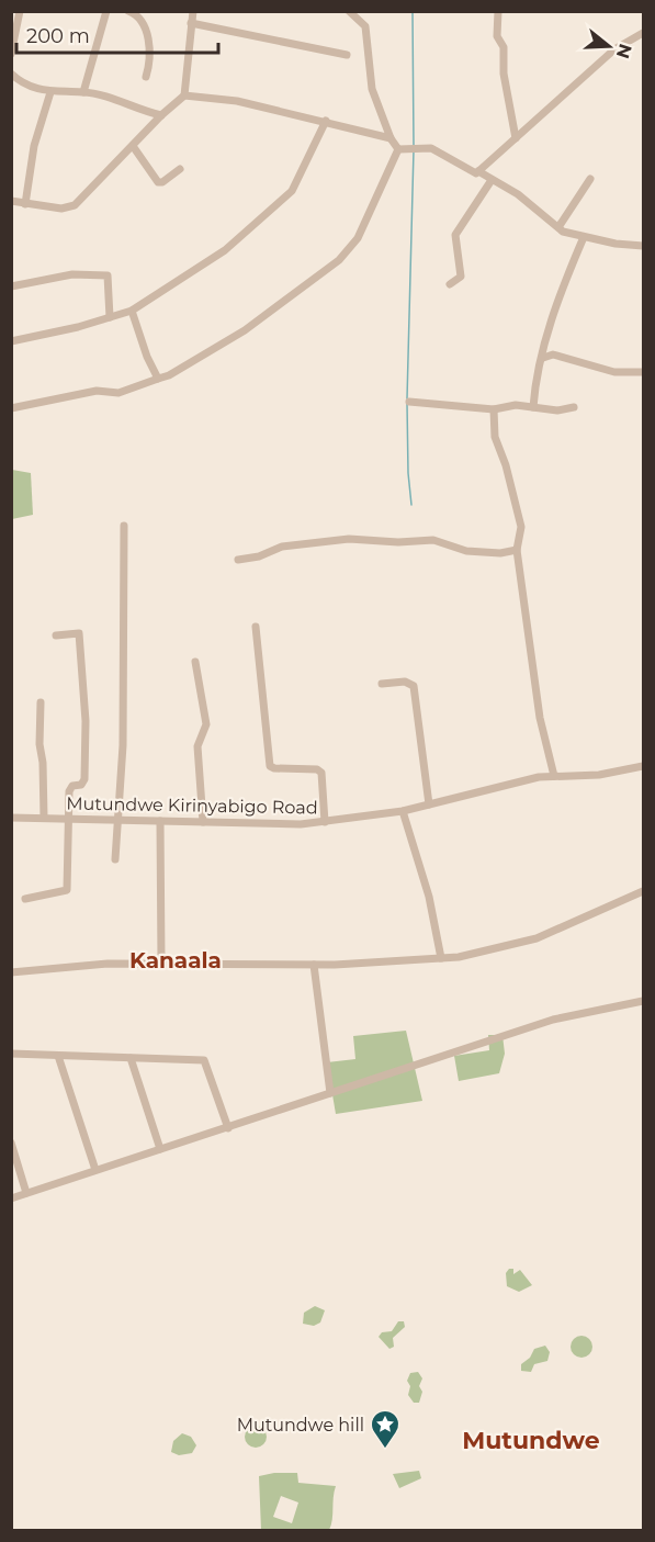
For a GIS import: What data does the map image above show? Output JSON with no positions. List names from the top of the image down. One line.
{"streets":{"street":["Mutundwe Kirinyabigo Road"]},"districts":["Kanaala","Mutundwe"],"places":{"place":["Mutundwe hill"]},"scale_bar":"200 m","north":"right"}
